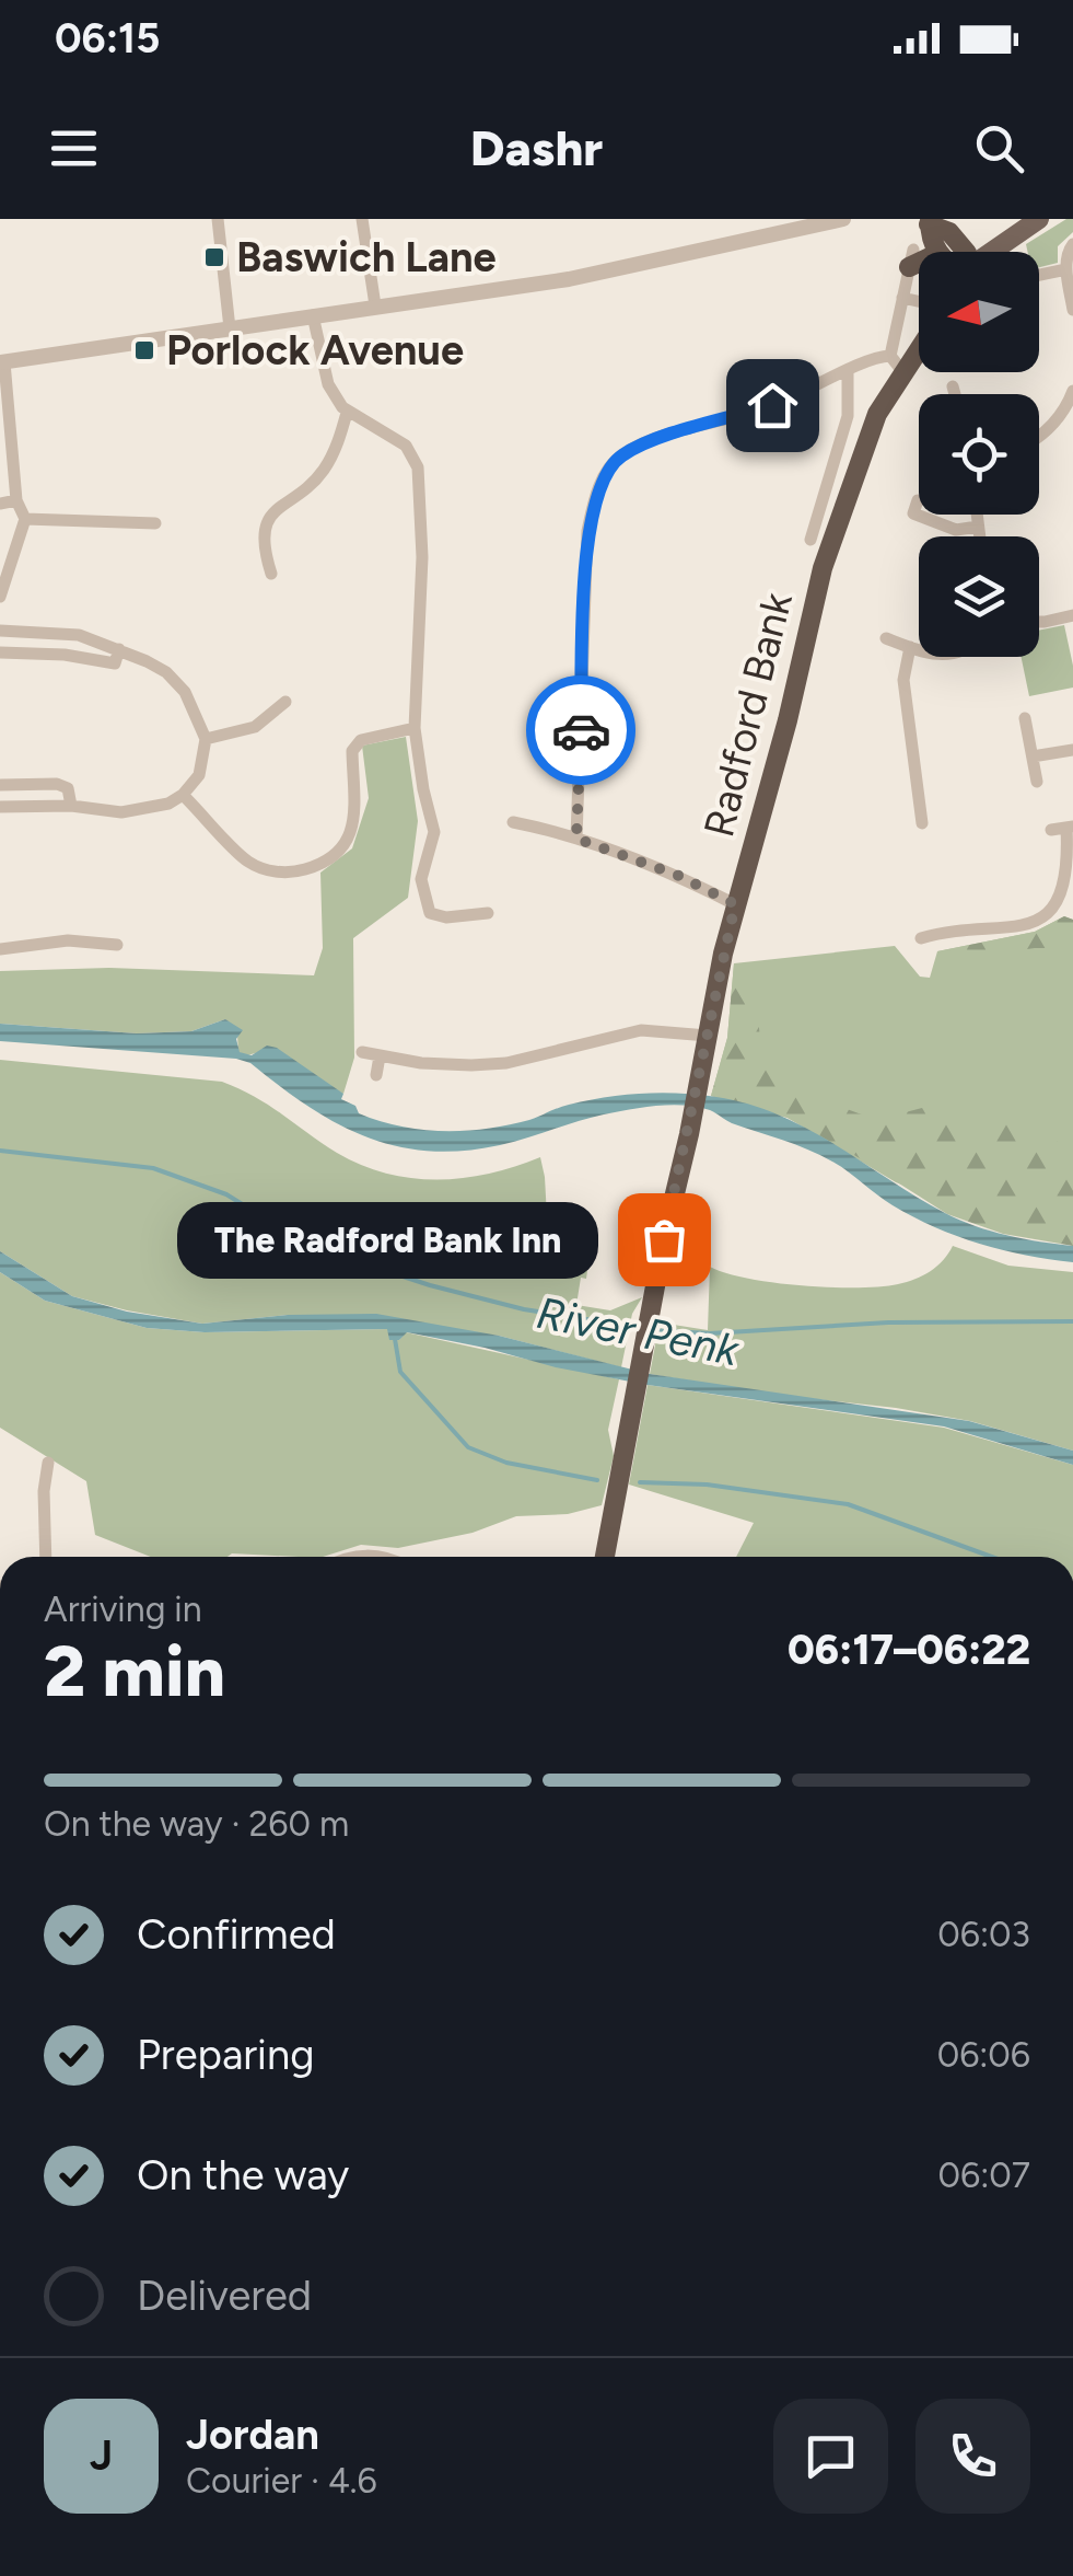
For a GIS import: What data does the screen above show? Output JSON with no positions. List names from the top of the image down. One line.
{"streets":{"highway":["Radford Bank"]},"water":["River Penk"],"places":{"transit":["Baswich Lane","Porlock Avenue"],"other":["The Radford Bank Inn"]},"north":"left","page":{"status":"06:15","header":"Dashr","bubble":"The Radford Bank Inn","heading":["2 min","Arriving in","06:17–06:22"],"panel":["Jordan","Courier · 4.6"],"bar":"On the way · 260 m","list":[["Confirmed","06:03"],["Preparing","06:06"],["On the way","06:07"],"Delivered"],"round":"J"}}
